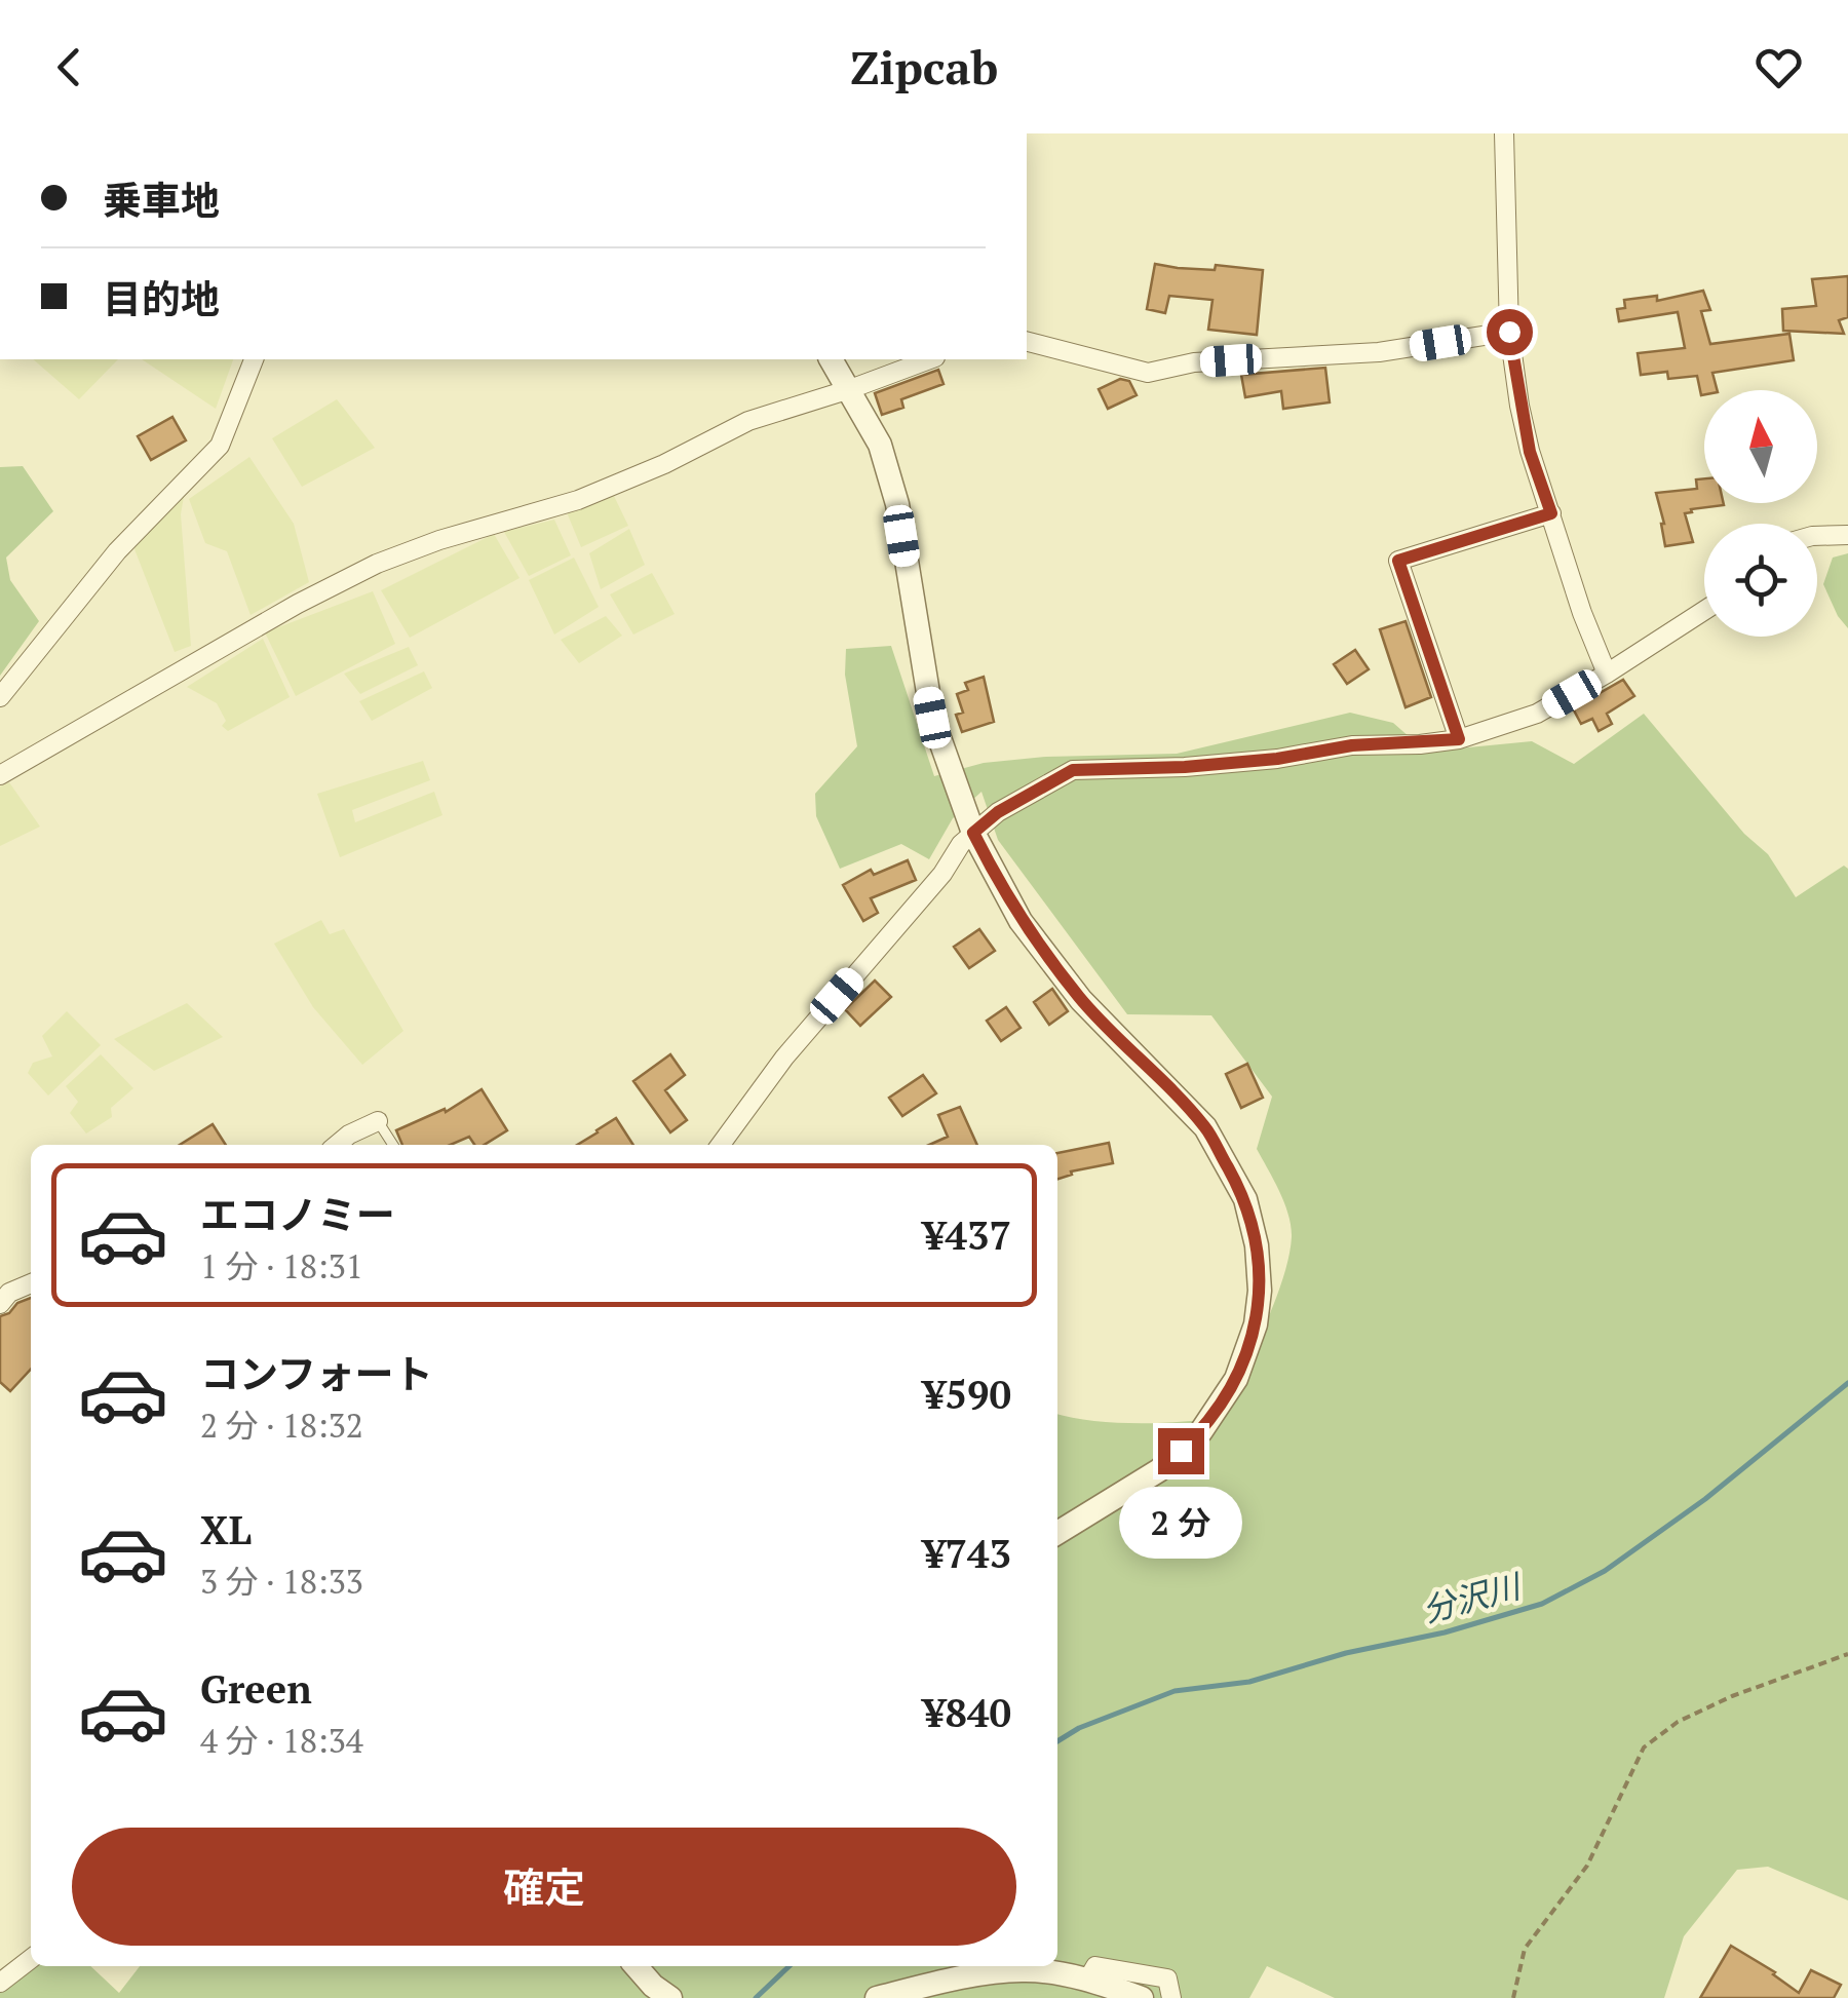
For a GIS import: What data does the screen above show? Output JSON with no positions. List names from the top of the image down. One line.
{"water":["分沢川"],"north":"top","page":{"header":"Zipcab","banner":["乗車地","目的地"],"list":[{"name":"エコノミー","note":"1 分 · 18:31","value":"¥437"},{"name":"コンフォート","note":"2 分 · 18:32","value":"¥590"},{"name":"XL","note":"3 分 · 18:33","value":"¥743"},{"name":"Green","note":"4 分 · 18:34","value":"¥840"}],"bubble":"2 分","buttons":"確定"}}
